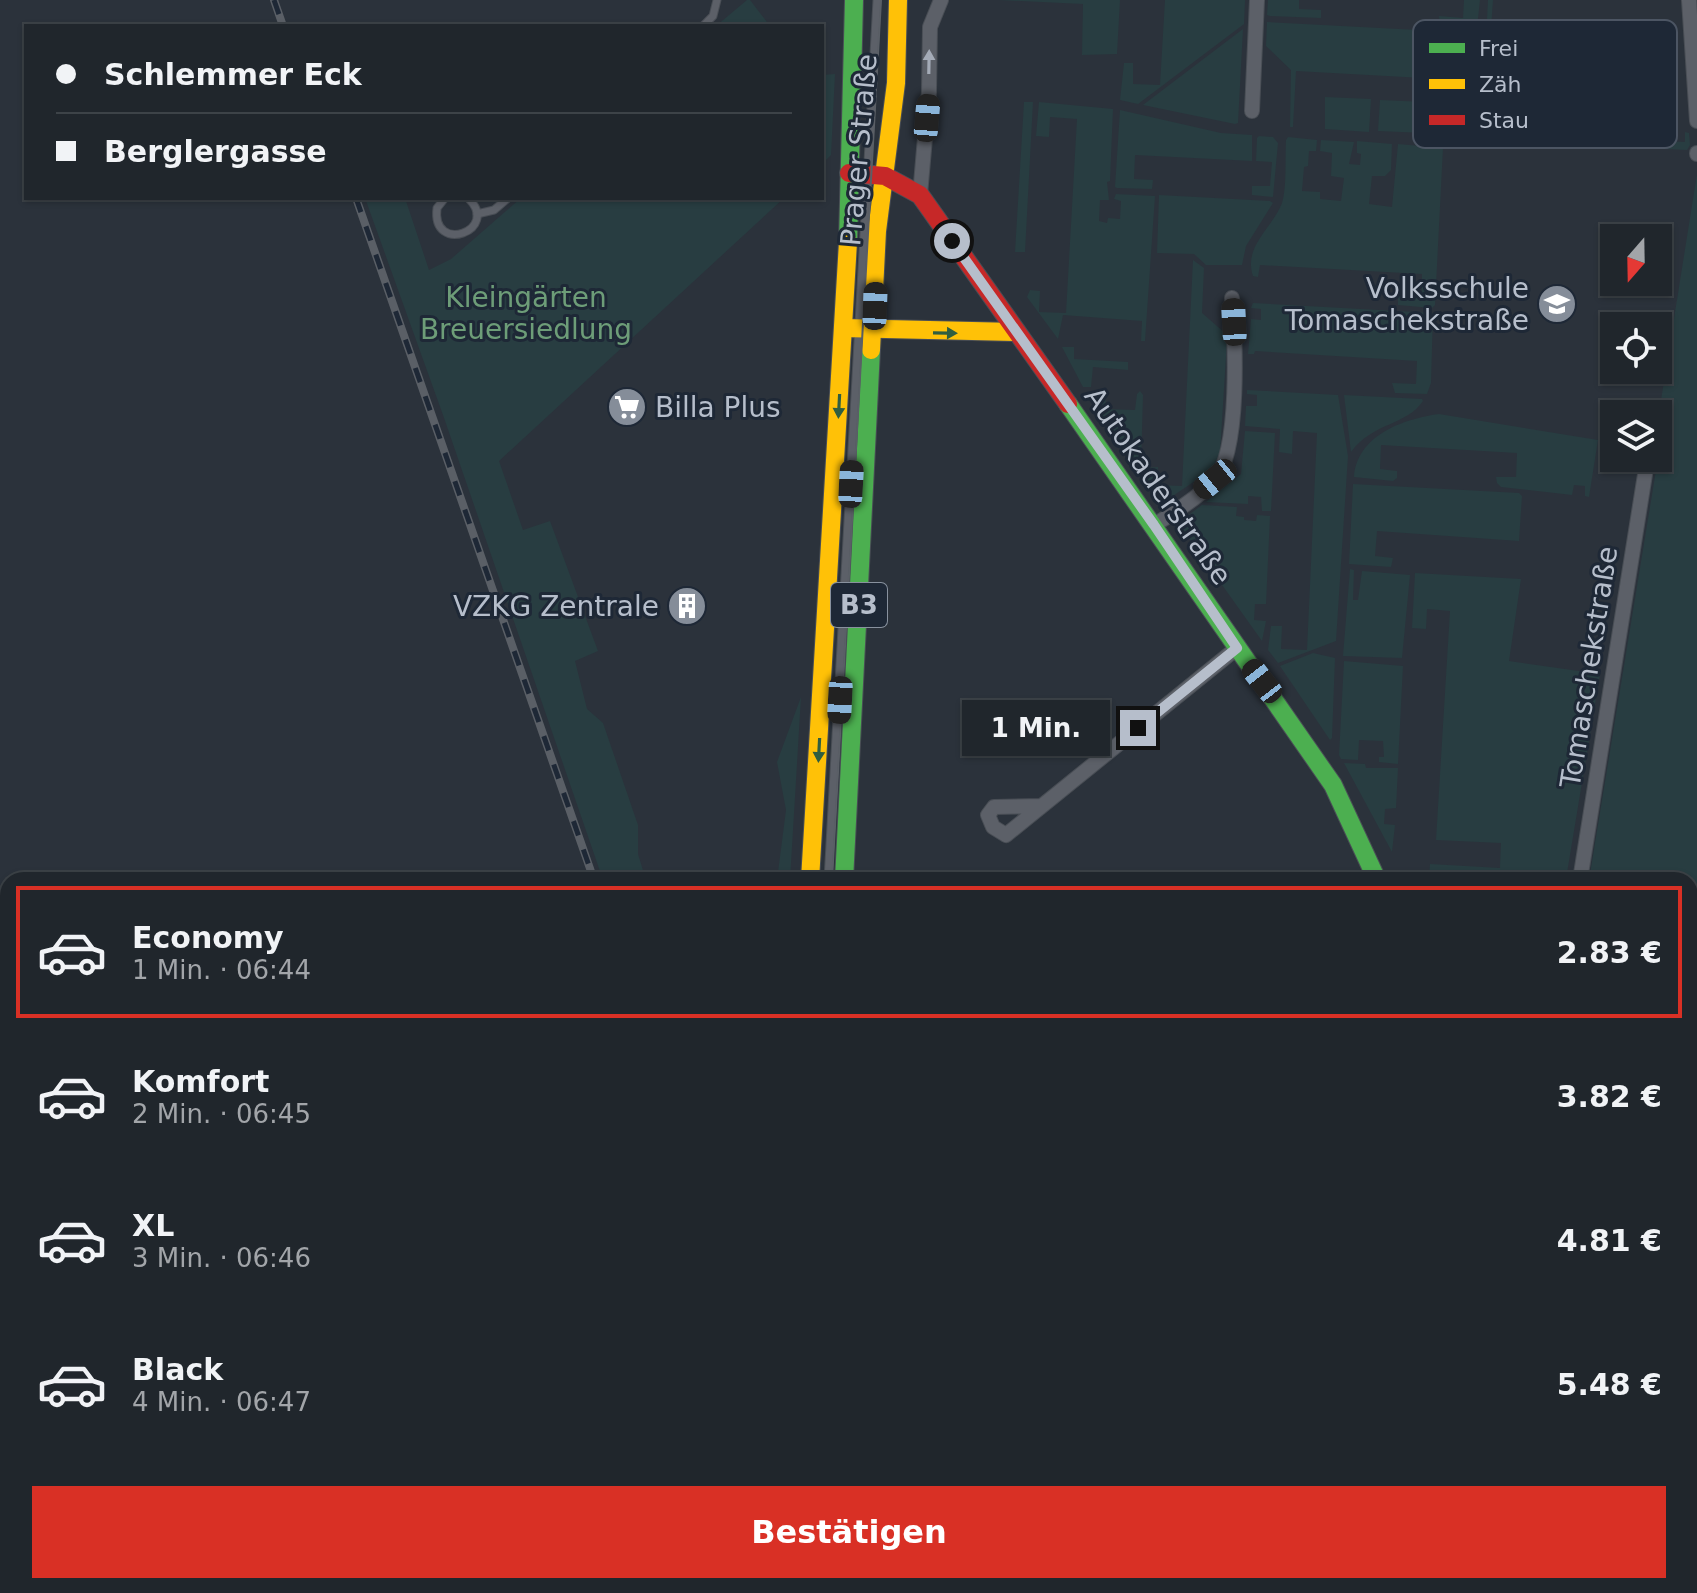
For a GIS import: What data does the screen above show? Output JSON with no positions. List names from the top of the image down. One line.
{"streets":{"main road":["Prager Straße","Autokaderstraße","B3"],"street":["Tomaschekstraße"]},"crossings":[["Prager Straße","Autokaderstraße"]],"parks":["Kleingärten Breuersiedlung"],"places":{"school or university":["Volksschule Tomaschekstraße"],"supermarket":["Billa Plus"],"building":["VZKG Zentrale"]},"legend":["Frei","Zäh","Stau"],"north":"bottom","page":{"banner":["Schlemmer Eck","Berglergasse"],"bubble":"1 Min.","list":[{"name":"Economy","note":"1 Min. · 06:44","value":"2.83 €"},{"name":"Komfort","note":"2 Min. · 06:45","value":"3.82 €"},{"name":"XL","note":"3 Min. · 06:46","value":"4.81 €"},{"name":"Black","note":"4 Min. · 06:47","value":"5.48 €"}],"buttons":"Bestätigen"}}
